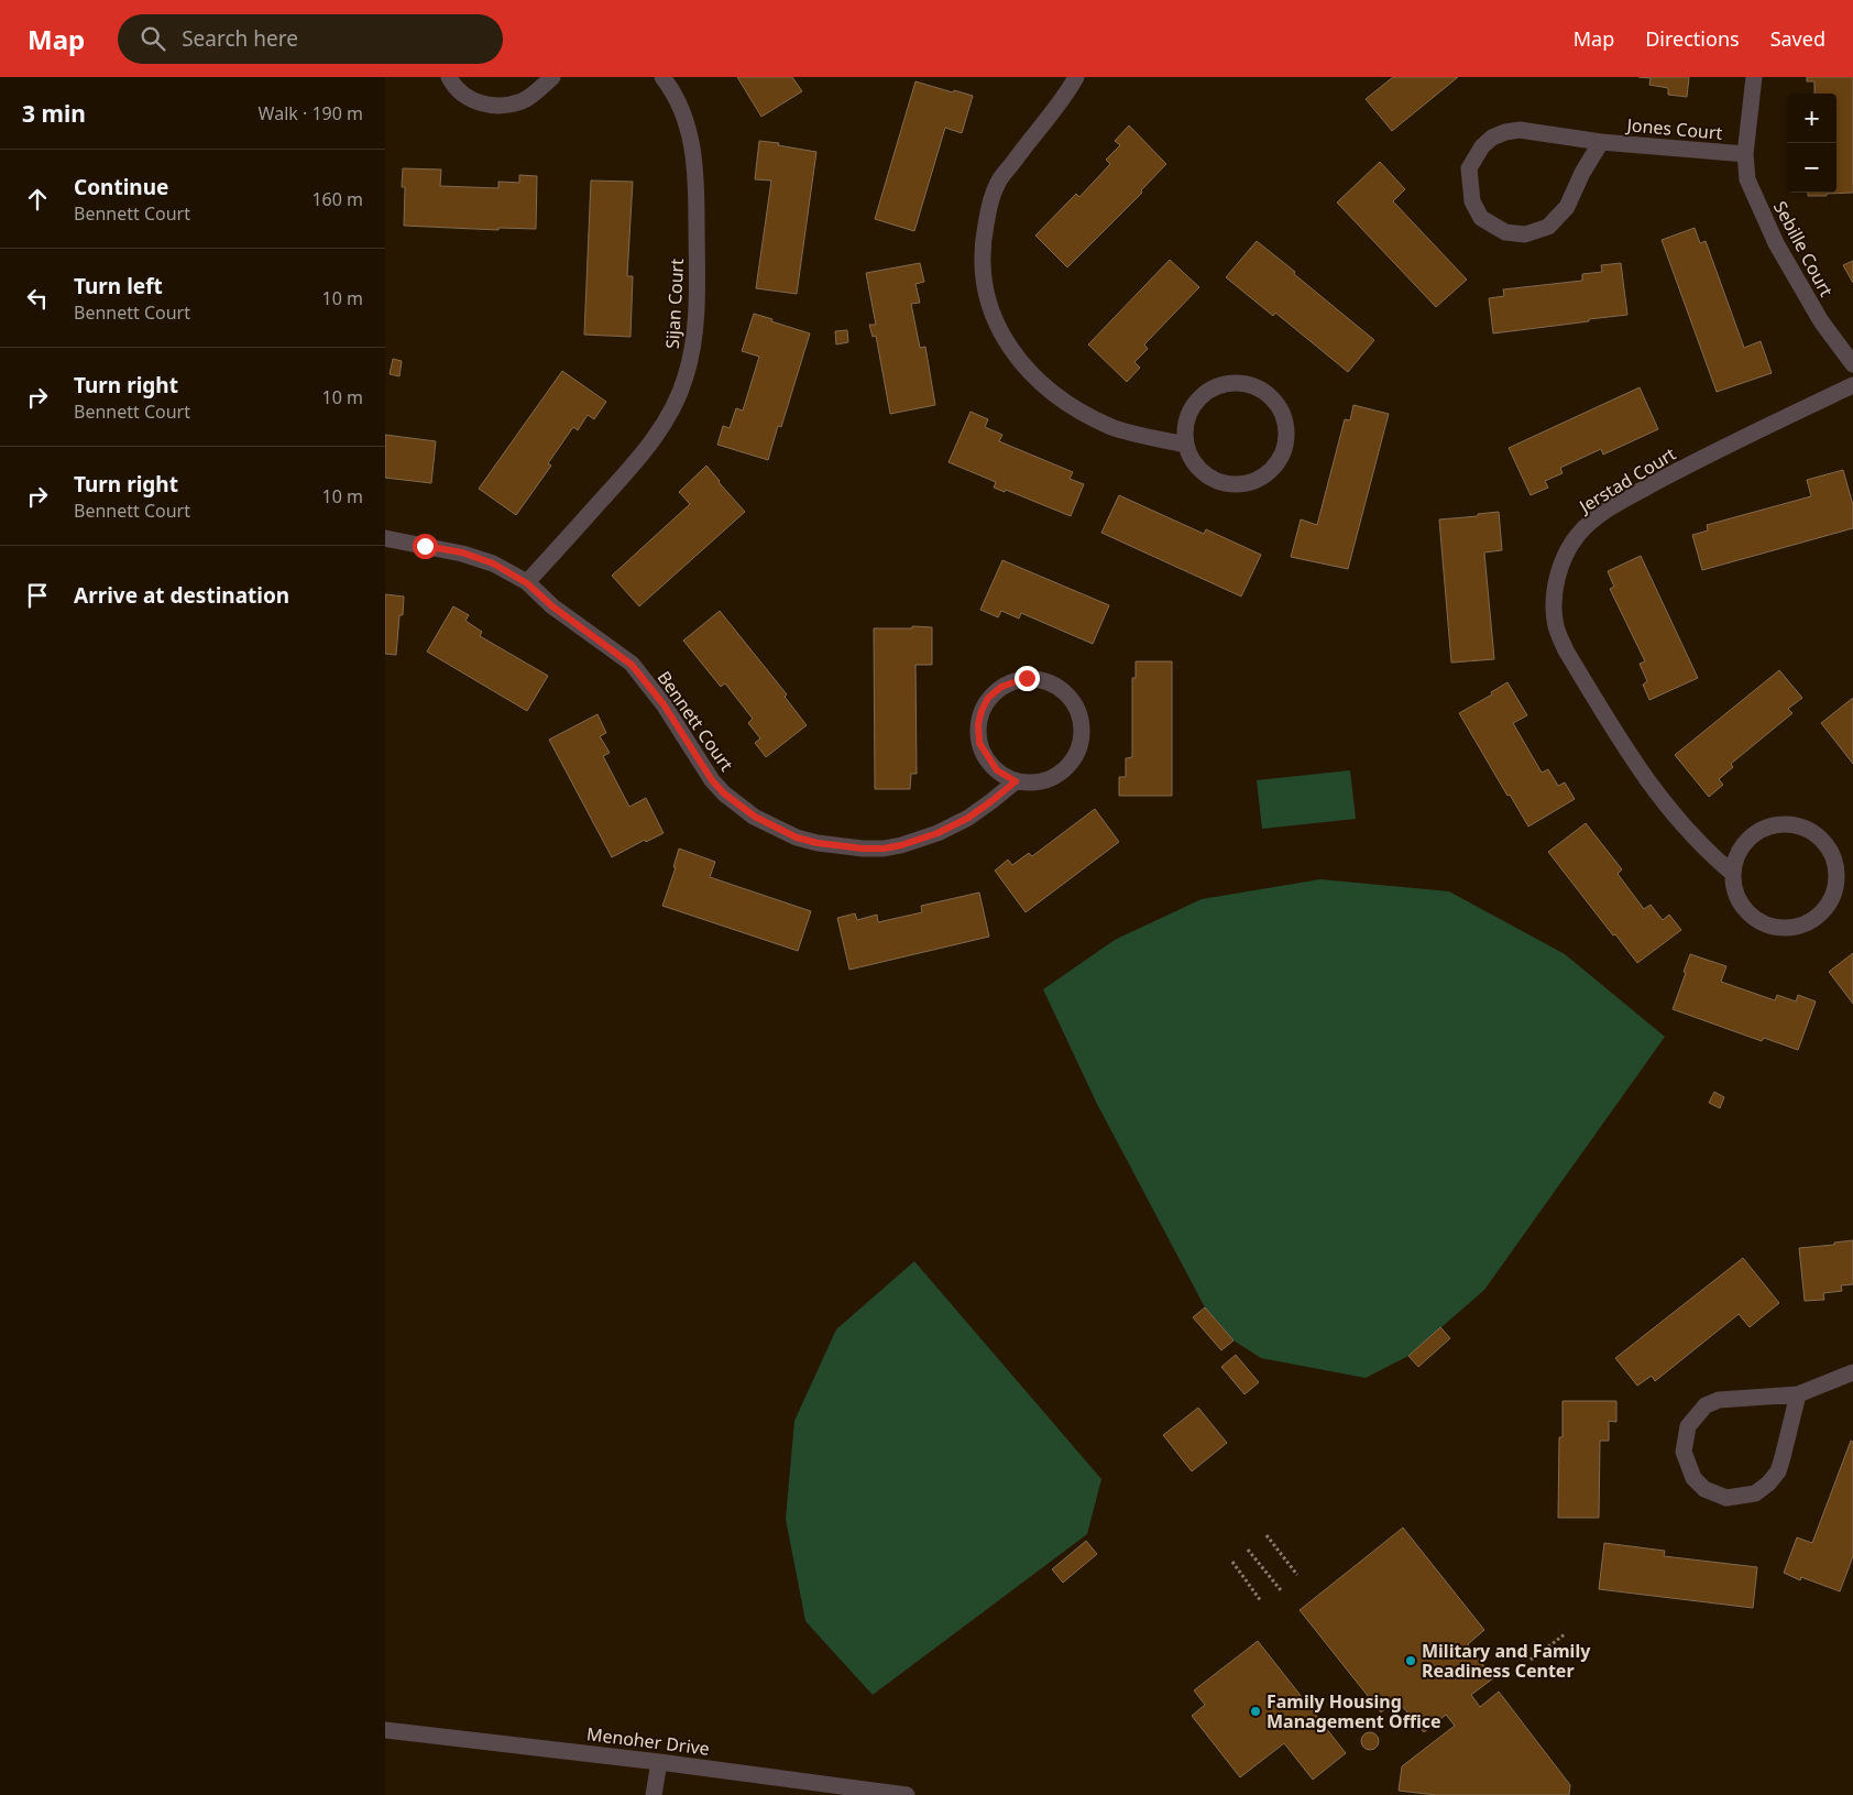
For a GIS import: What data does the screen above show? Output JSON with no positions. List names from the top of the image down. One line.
{"streets":{"street":["Jones Court","Sebille Court","Sijan Court","Jerstad Court","Bennett Court","Menoher Drive"]},"crossings":[["Jones Court","Sebille Court"],["Sijan Court","Bennett Court"]],"places":["Military and Family Readiness Center","Family Housing Management Office"],"page":{"header":"Map","search":"Search here","nav":["Map","Directions","Saved"],"heading":["3 min","Walk · 190 m"],"map_buttons":["+","−"],"list":[["Continue","Bennett Court","160 m"],["Turn left","Bennett Court","10 m"],["Turn right","Bennett Court","10 m"],["Turn right","Bennett Court","10 m"],"Arrive at destination"]}}
